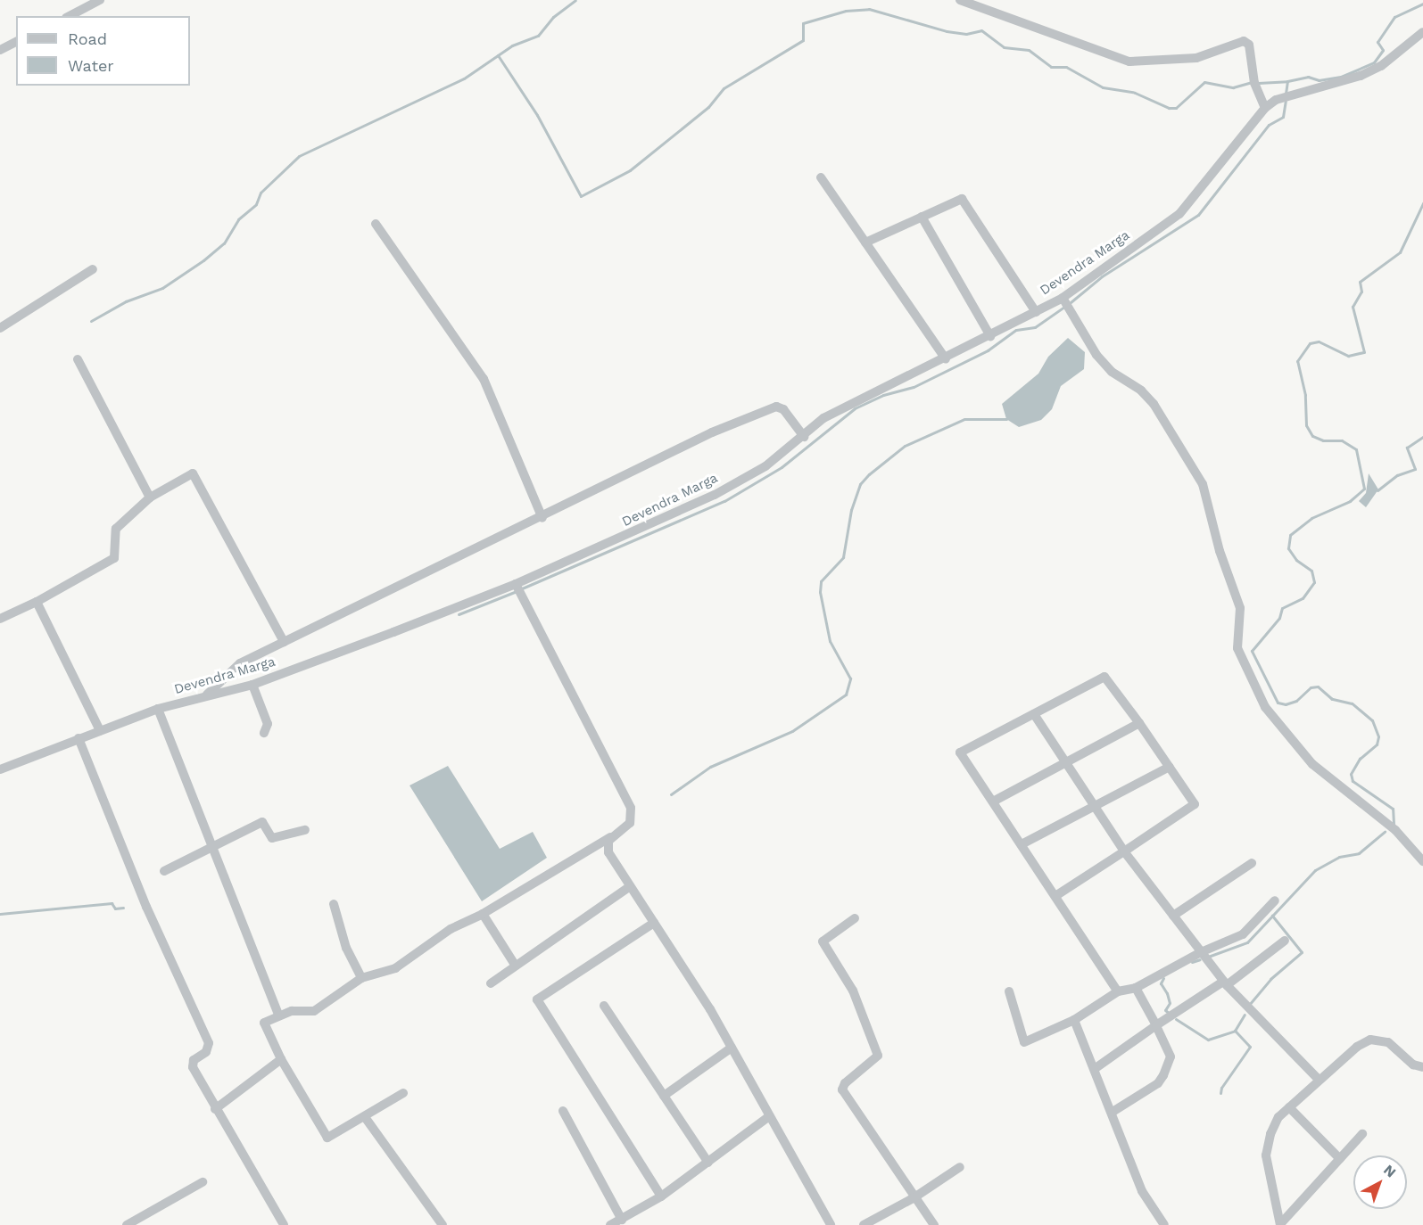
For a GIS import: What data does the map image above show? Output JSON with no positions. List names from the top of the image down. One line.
{"streets":{"street":["Devendra Marga"]},"legend":["Road","Water"],"north":"top right"}
